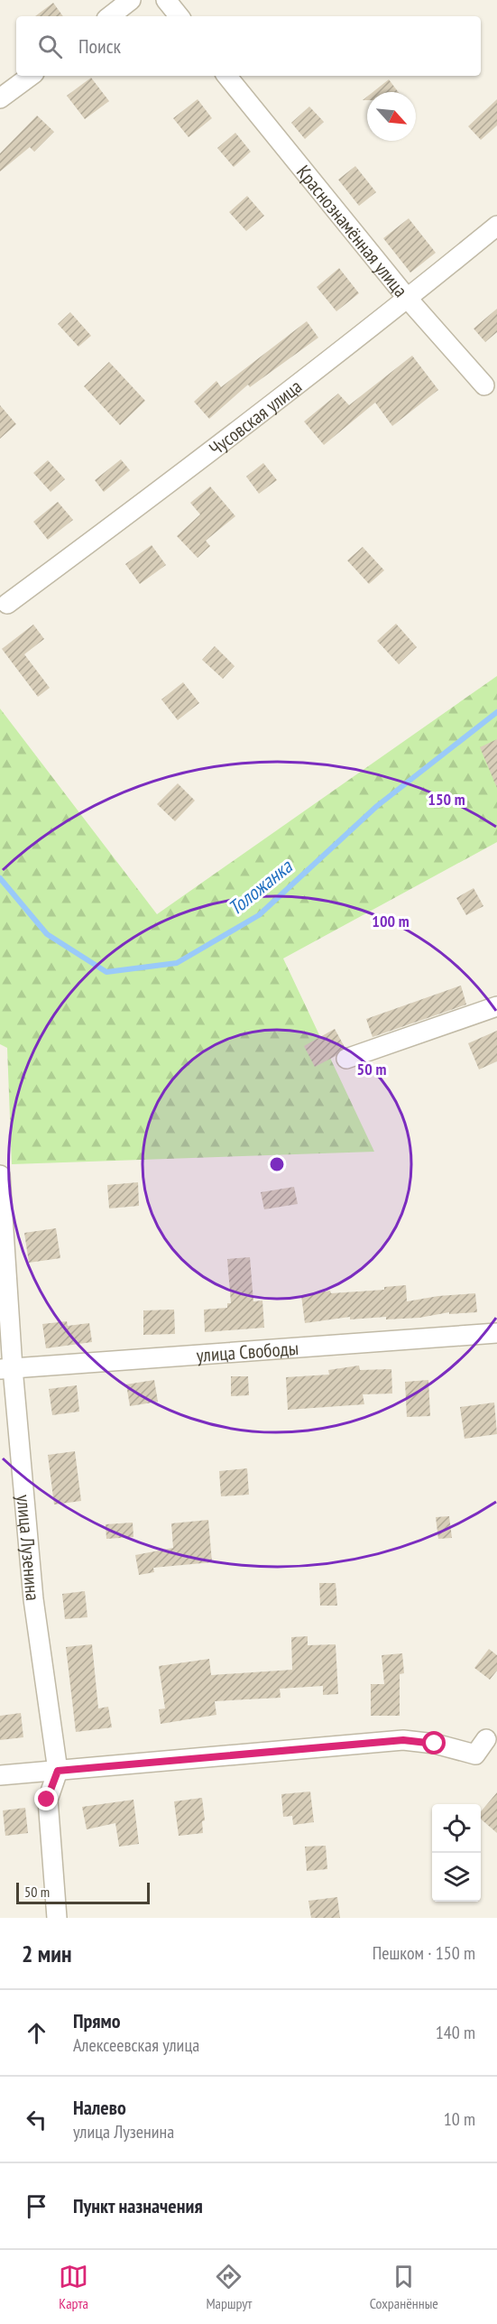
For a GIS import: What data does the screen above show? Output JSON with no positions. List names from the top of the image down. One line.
{"streets":{"street":["Краснознамённая улица","Чусовская улица","улица Свободы","улица Лузенина"]},"crossings":[["Краснознамённая улица","Чусовская улица"],["улица Свободы","улица Лузенина"]],"water":["Толожанка"],"scale_bar":"50 m","north":"bottom right","page":{"search":"Поиск","scale":"50 m","heading":["2 мин","Пешком · 150 m"],"list":[["Прямо","Алексеевская улица","140 m"],["Налево","улица Лузенина","10 m"],"Пункт назначения"],"nav":["Карта","Маршрут","Сохранённые"]},"rings":["150 m","100 m","50 m"]}
